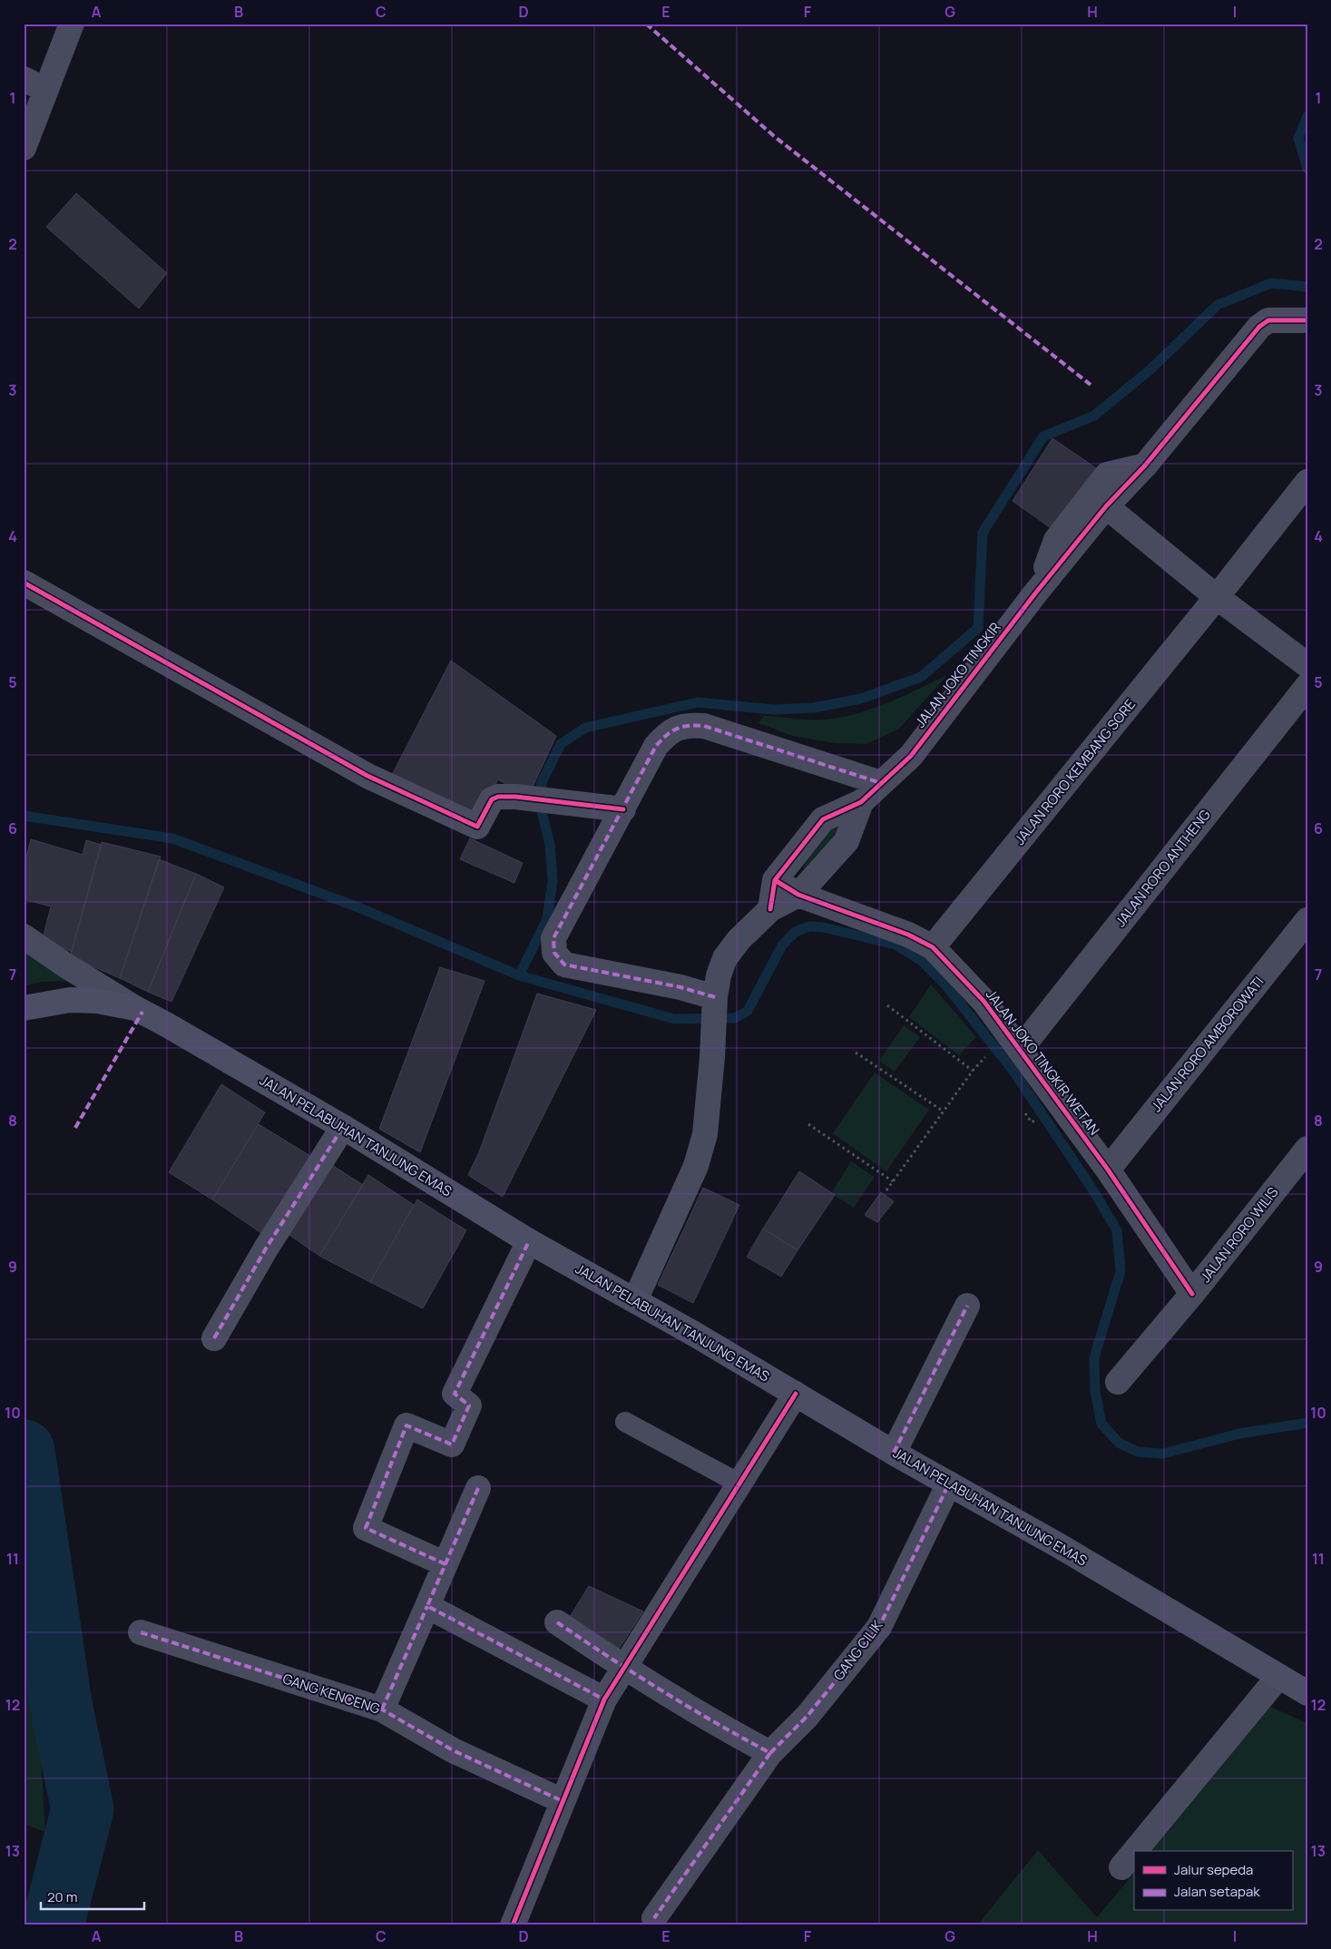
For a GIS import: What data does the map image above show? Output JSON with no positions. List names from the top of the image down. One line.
{"streets":{"main road":["JALAN PELABUHAN TANJUNG EMAS"],"street":["JALAN JOKO TINGKIR","JALAN RORO KEMBANG SORE","JALAN RORO ANTHENG","JALAN RORO AMBOROWATI","JALAN JOKO TINGKIR WETAN","JALAN RORO WILIS","GANG CILIK","GANG KENCENG"]},"crossings":[["JALAN JOKO TINGKIR","JALAN JOKO TINGKIR WETAN"],["JALAN RORO KEMBANG SORE","JALAN JOKO TINGKIR WETAN"],["JALAN RORO ANTHENG","JALAN JOKO TINGKIR WETAN"],["JALAN RORO AMBOROWATI","JALAN JOKO TINGKIR WETAN"],["JALAN JOKO TINGKIR WETAN","JALAN RORO WILIS"],["JALAN PELABUHAN TANJUNG EMAS","GANG CILIK"]],"legend":["Jalur sepeda","Jalan setapak"],"scale_bar":"20 m","grid":{"columns":["A","B","C","D","E","F","G","H","I"],"rows":["1","2","3","4","5","6","7","8","9","10","11","12","13"]}}
